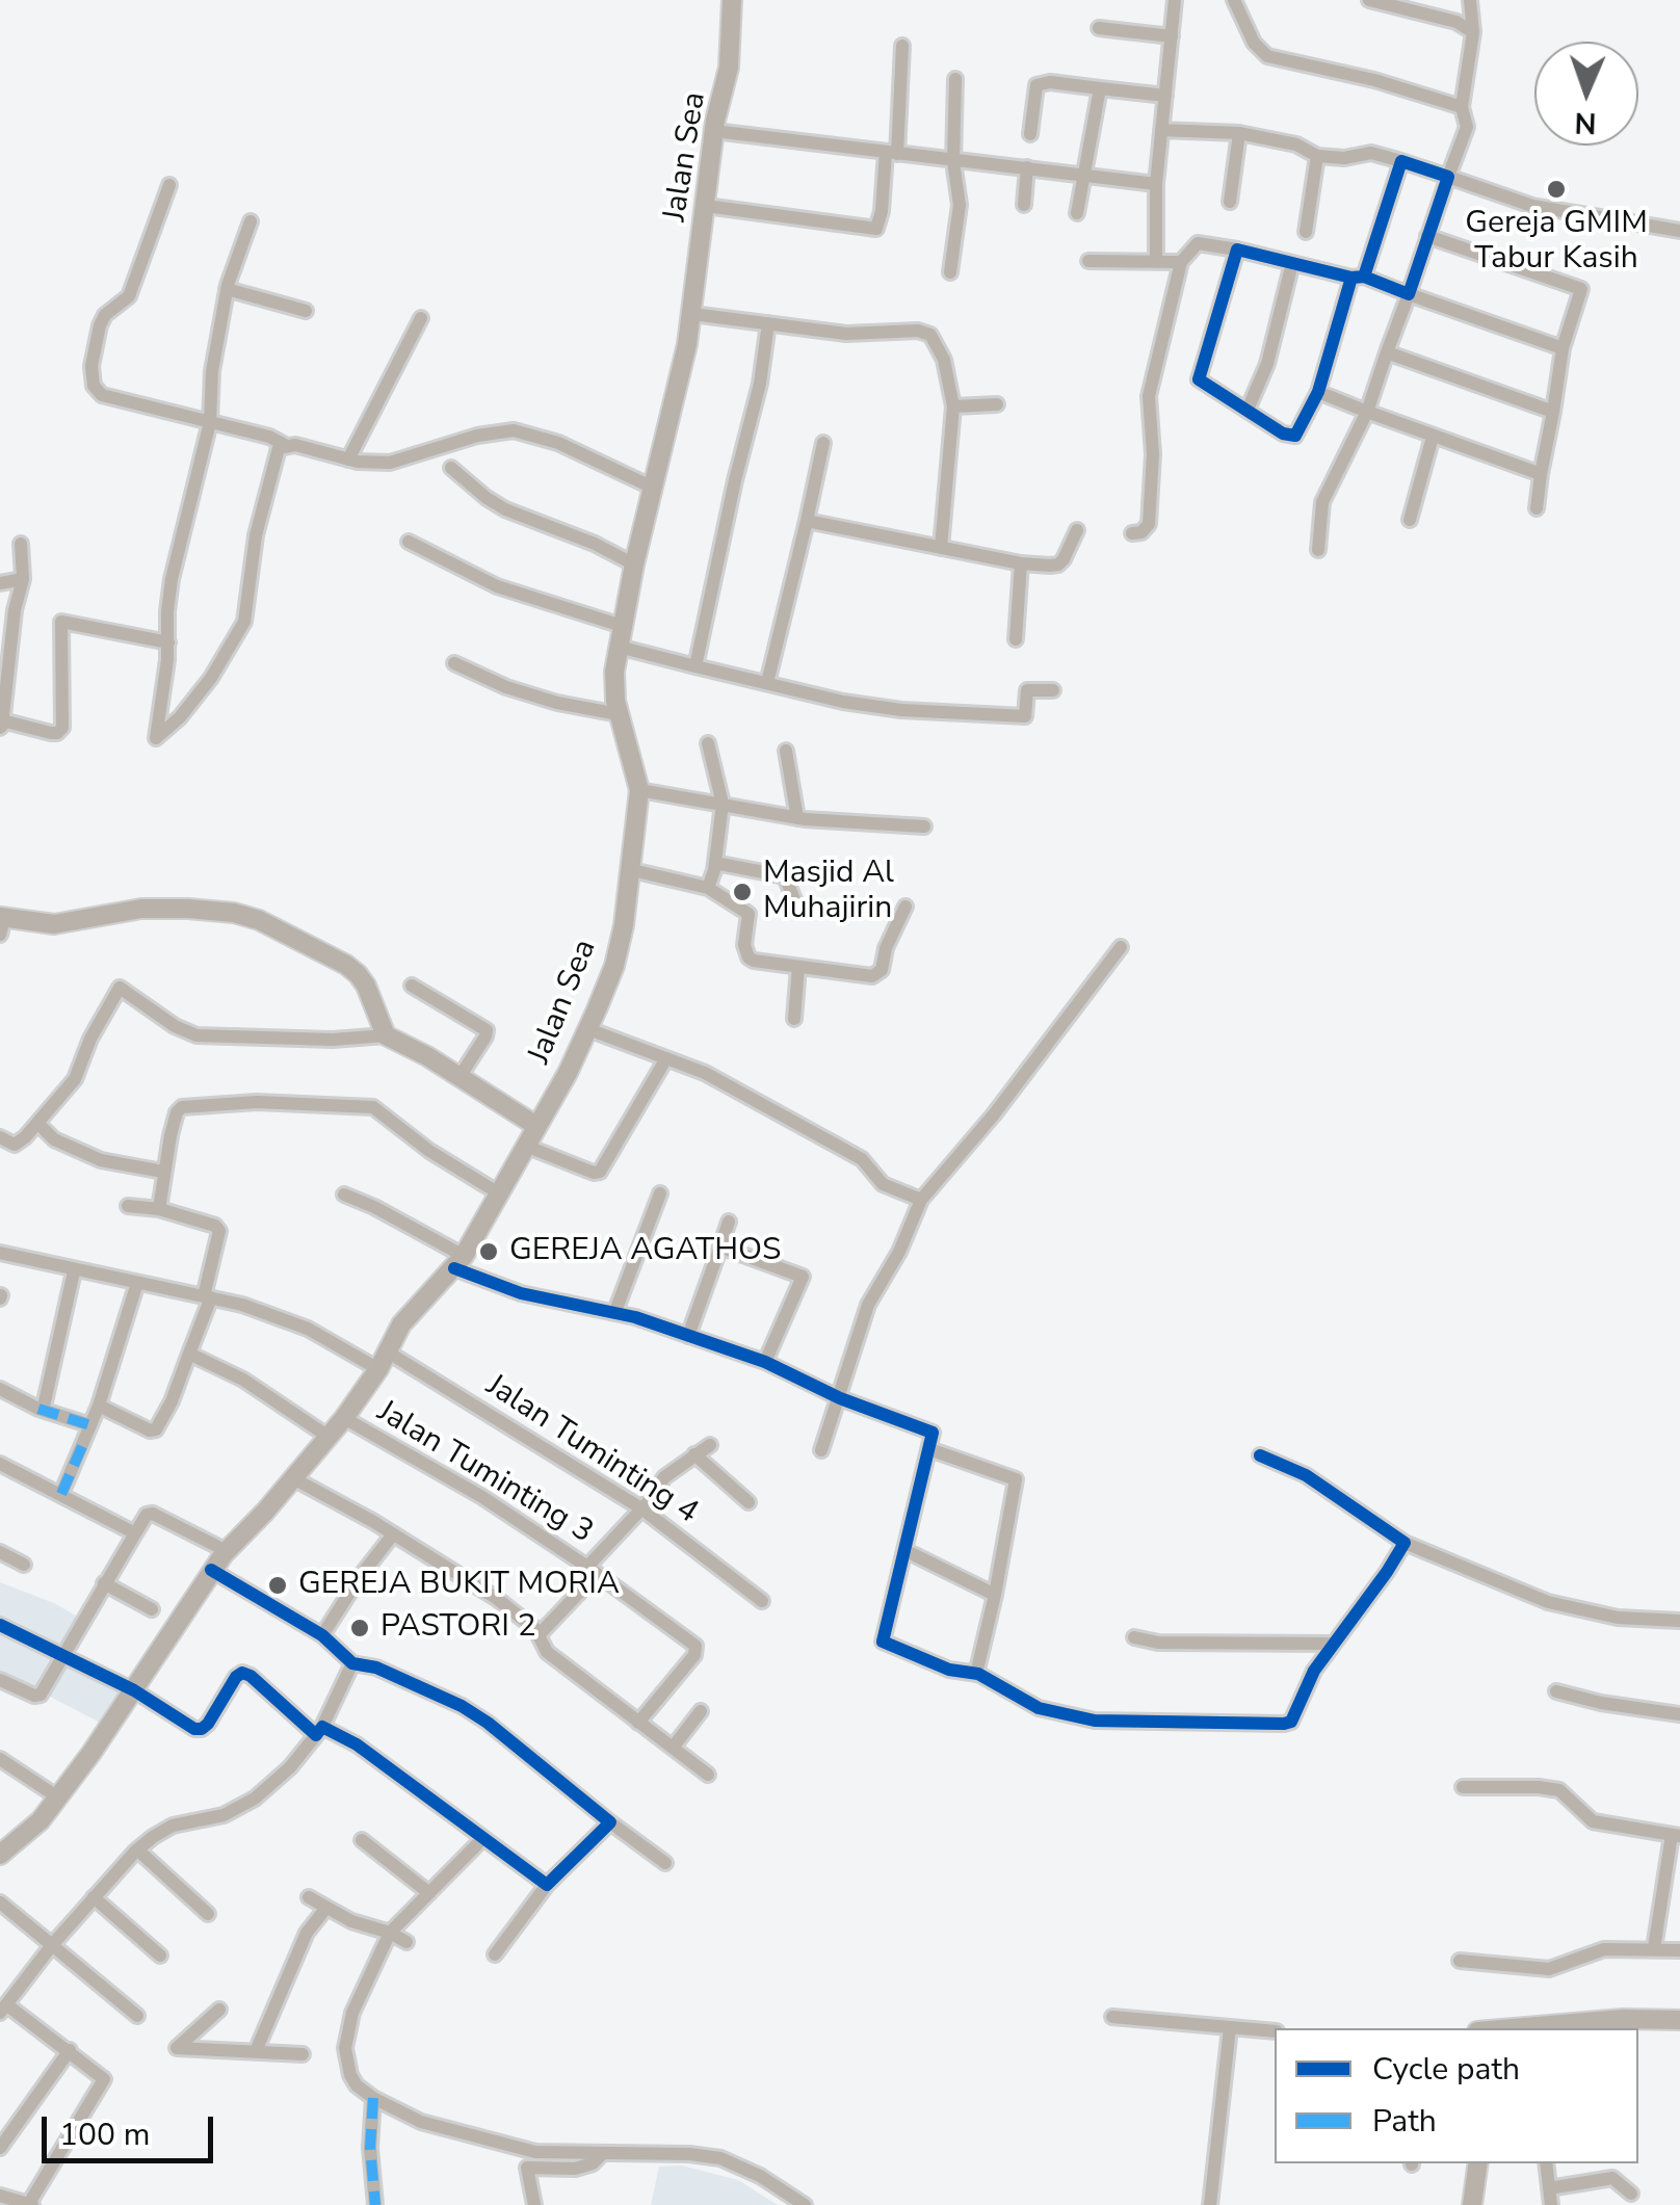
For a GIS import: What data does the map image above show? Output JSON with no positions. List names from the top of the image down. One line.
{"streets":{"main road":["Jalan Sea"],"street":["Jalan Tuminting 4","Jalan Tuminting 3"]},"crossings":[["Jalan Sea","Jalan Tuminting 4"],["Jalan Sea","Jalan Tuminting 3"]],"places":["Gereja GMIM Tabur Kasih","Masjid Al Muhajirin","GEREJA AGATHOS","GEREJA BUKIT MORIA","PASTORI 2"],"legend":["Cycle path","Path"],"scale_bar":"100 m","north":"bottom"}
